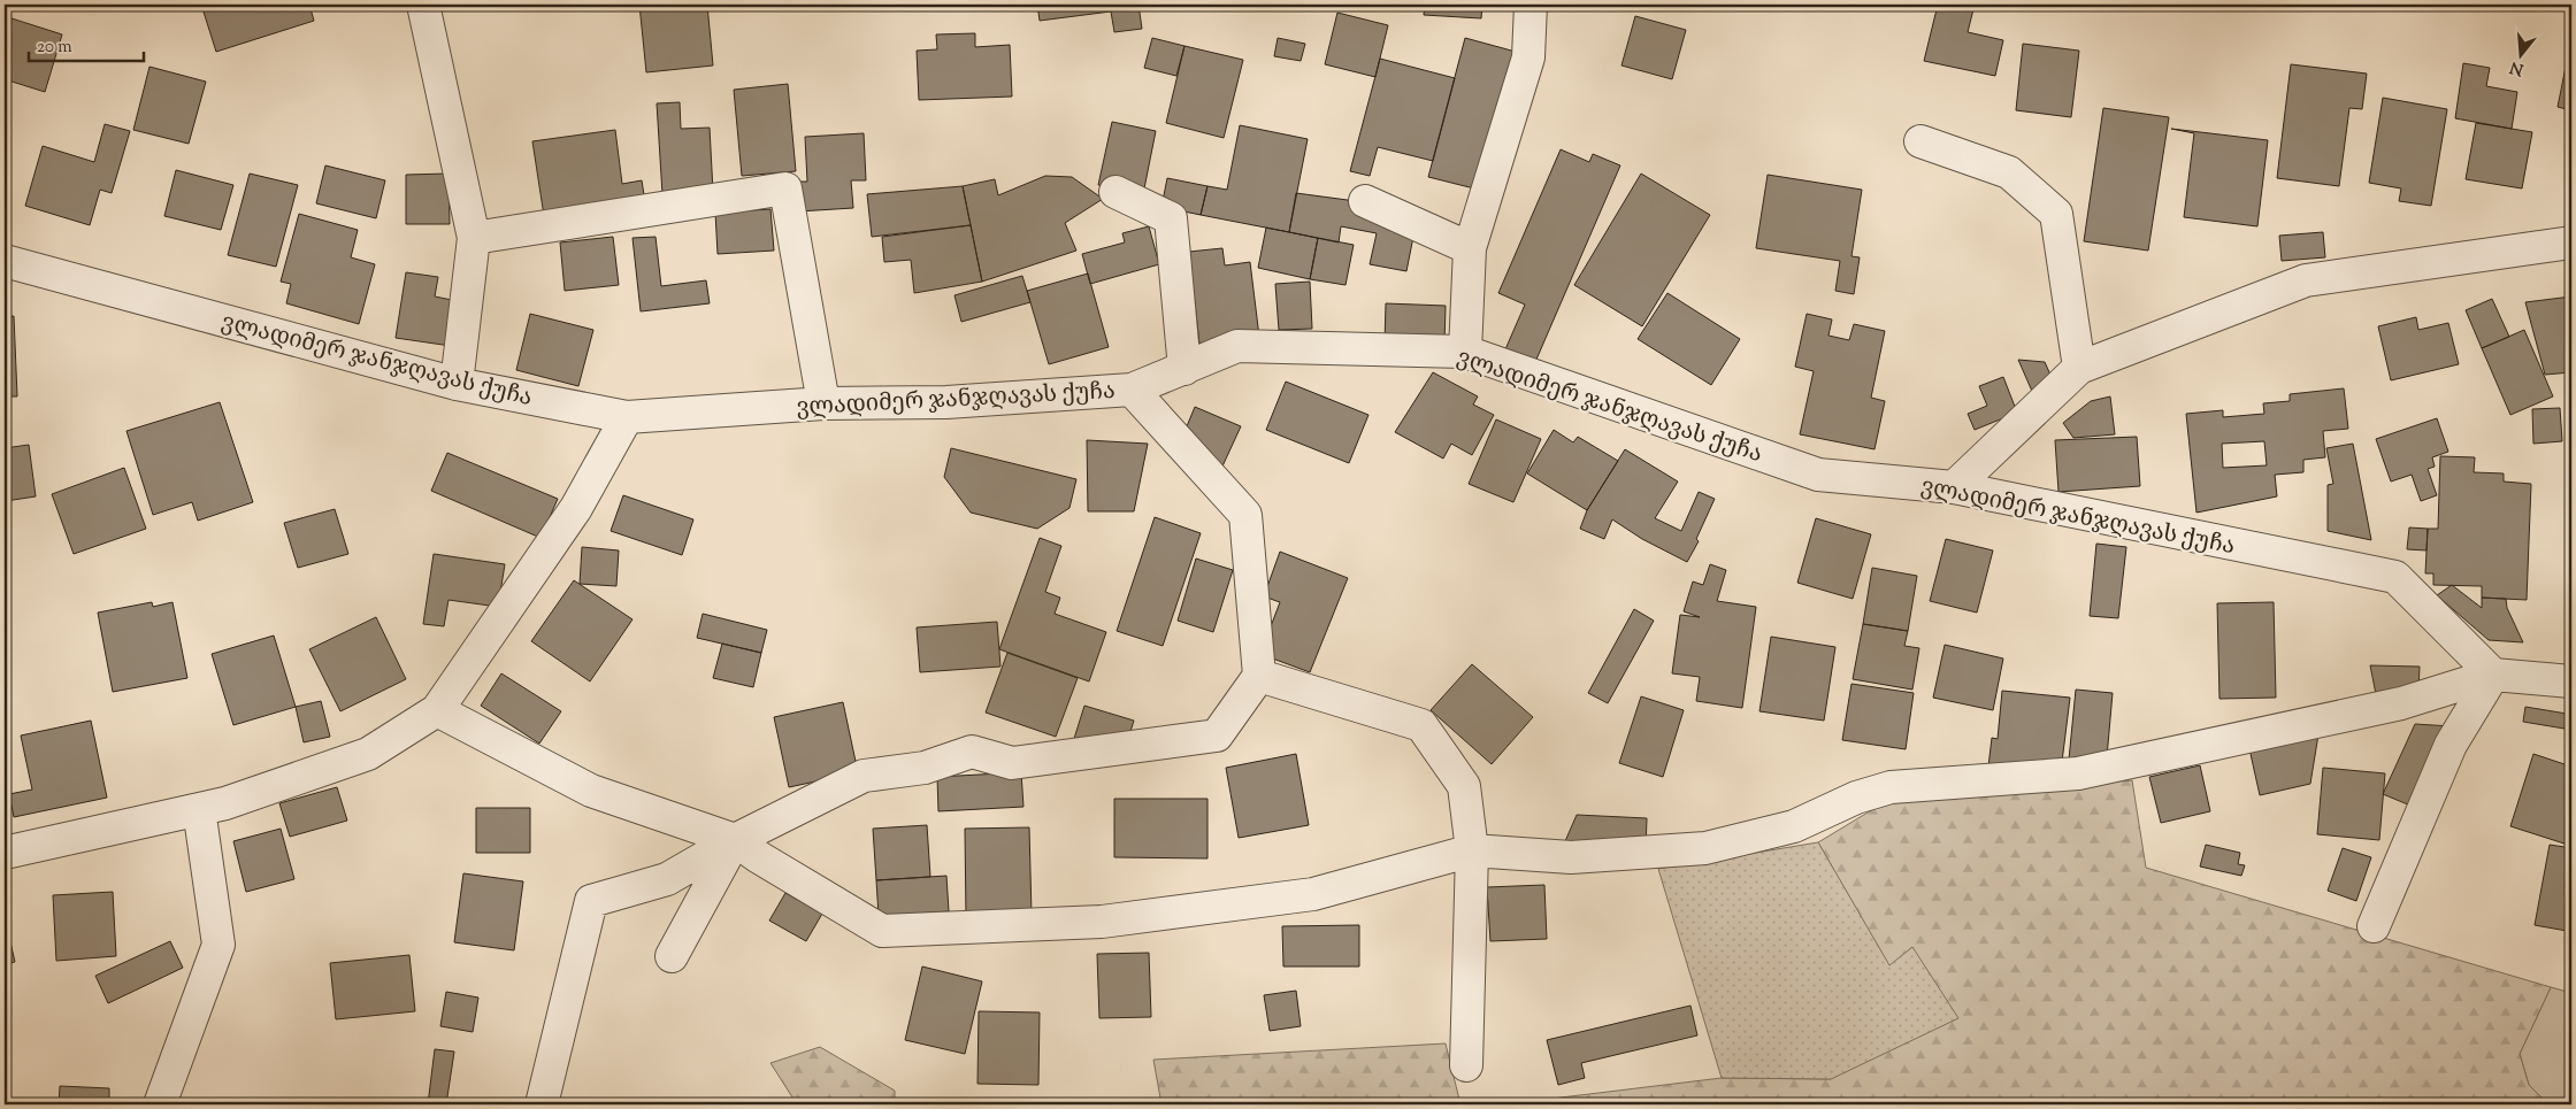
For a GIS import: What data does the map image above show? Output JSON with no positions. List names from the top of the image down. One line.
{"streets":{"street":["ვლადიმერ ჯანჯღავას ქუჩა"]},"scale_bar":"20 m","north":"bottom"}
